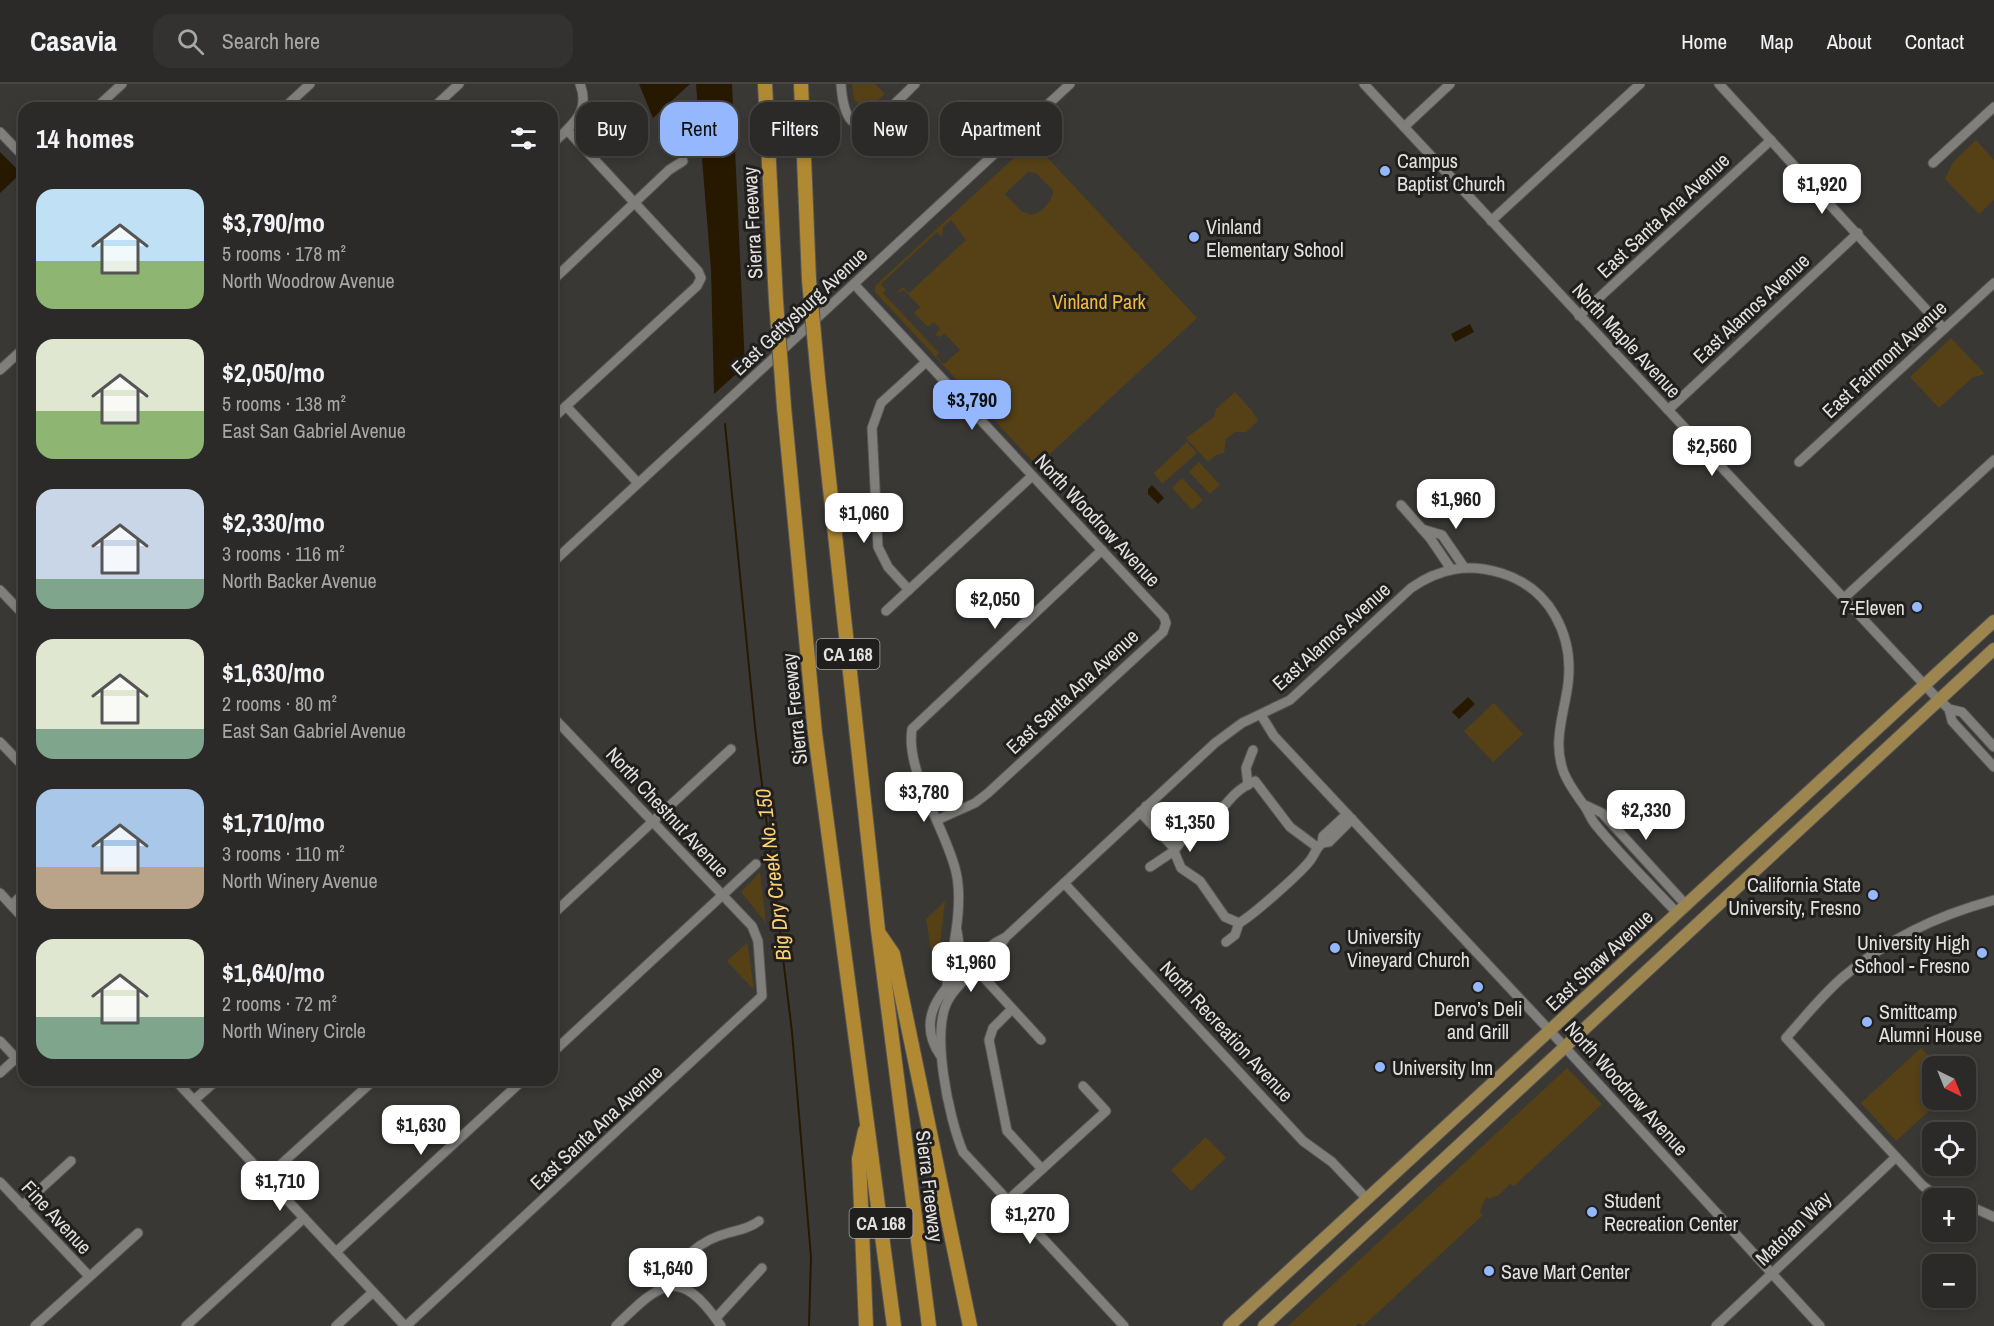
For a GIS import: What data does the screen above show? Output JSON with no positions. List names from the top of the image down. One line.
{"streets":{"highway":["Sierra Freeway","CA 168"],"main road":["East Shaw Avenue"],"street":["East Santa Ana Avenue","East Alamos Avenue","East Gettysburg Avenue","North Maple Avenue","East Fairmont Avenue","North Woodrow Avenue","North Chestnut Avenue","North Recreation Avenue","Fine Avenue","Matoian Way"]},"crossings":[["East Santa Ana Avenue","North Maple Avenue"],["East Santa Ana Avenue","North Woodrow Avenue"],["East Santa Ana Avenue","North Chestnut Avenue"],["East Alamos Avenue","North Maple Avenue"],["East Alamos Avenue","North Woodrow Avenue"],["East Alamos Avenue","East Shaw Avenue"],["East Alamos Avenue","North Recreation Avenue"],["East Gettysburg Avenue","North Woodrow Avenue"],["North Maple Avenue","East Shaw Avenue"],["North Woodrow Avenue","East Shaw Avenue"],["North Woodrow Avenue","Matoian Way"],["East Shaw Avenue","North Recreation Avenue"]],"water":["Big Dry Creek No. 150"],"parks":["Vinland Park"],"places":["Campus Baptist Church","Vinland Elementary School","7-Eleven","California State University, Fresno","University Vineyard Church","University High School - Fresno","Dervo’s Deli and Grill","Smittcamp Alumni House","University Inn","Student Recreation Center","Save Mart Center"],"north":"bottom right","page":{"header":"Casavia","search":"Search here","nav":["Home","Map","About","Contact"],"chip":["Buy","Rent","Filters","New","Apartment"],"heading":"14 homes","price":["$1,920","$3,790","$2,560","$1,960","$1,060","$2,050","$3,780","$2,330","$1,350","$1,960","$1,630","$1,710","$1,270","$1,640"],"list":[{"name":"$3,790/mo","note":"5 rooms · 178 m² · North Woodrow Avenue"},{"name":"$2,050/mo","note":"5 rooms · 138 m² · East San Gabriel Avenue"},{"name":"$2,330/mo","note":"3 rooms · 116 m² · North Backer Avenue"},{"name":"$1,630/mo","note":"2 rooms · 80 m² · East San Gabriel Avenue"},{"name":"$1,710/mo","note":"3 rooms · 110 m² · North Winery Avenue"},{"name":"$1,640/mo","note":"2 rooms · 72 m² · North Winery Circle"}],"map_buttons":["+","−"]}}
